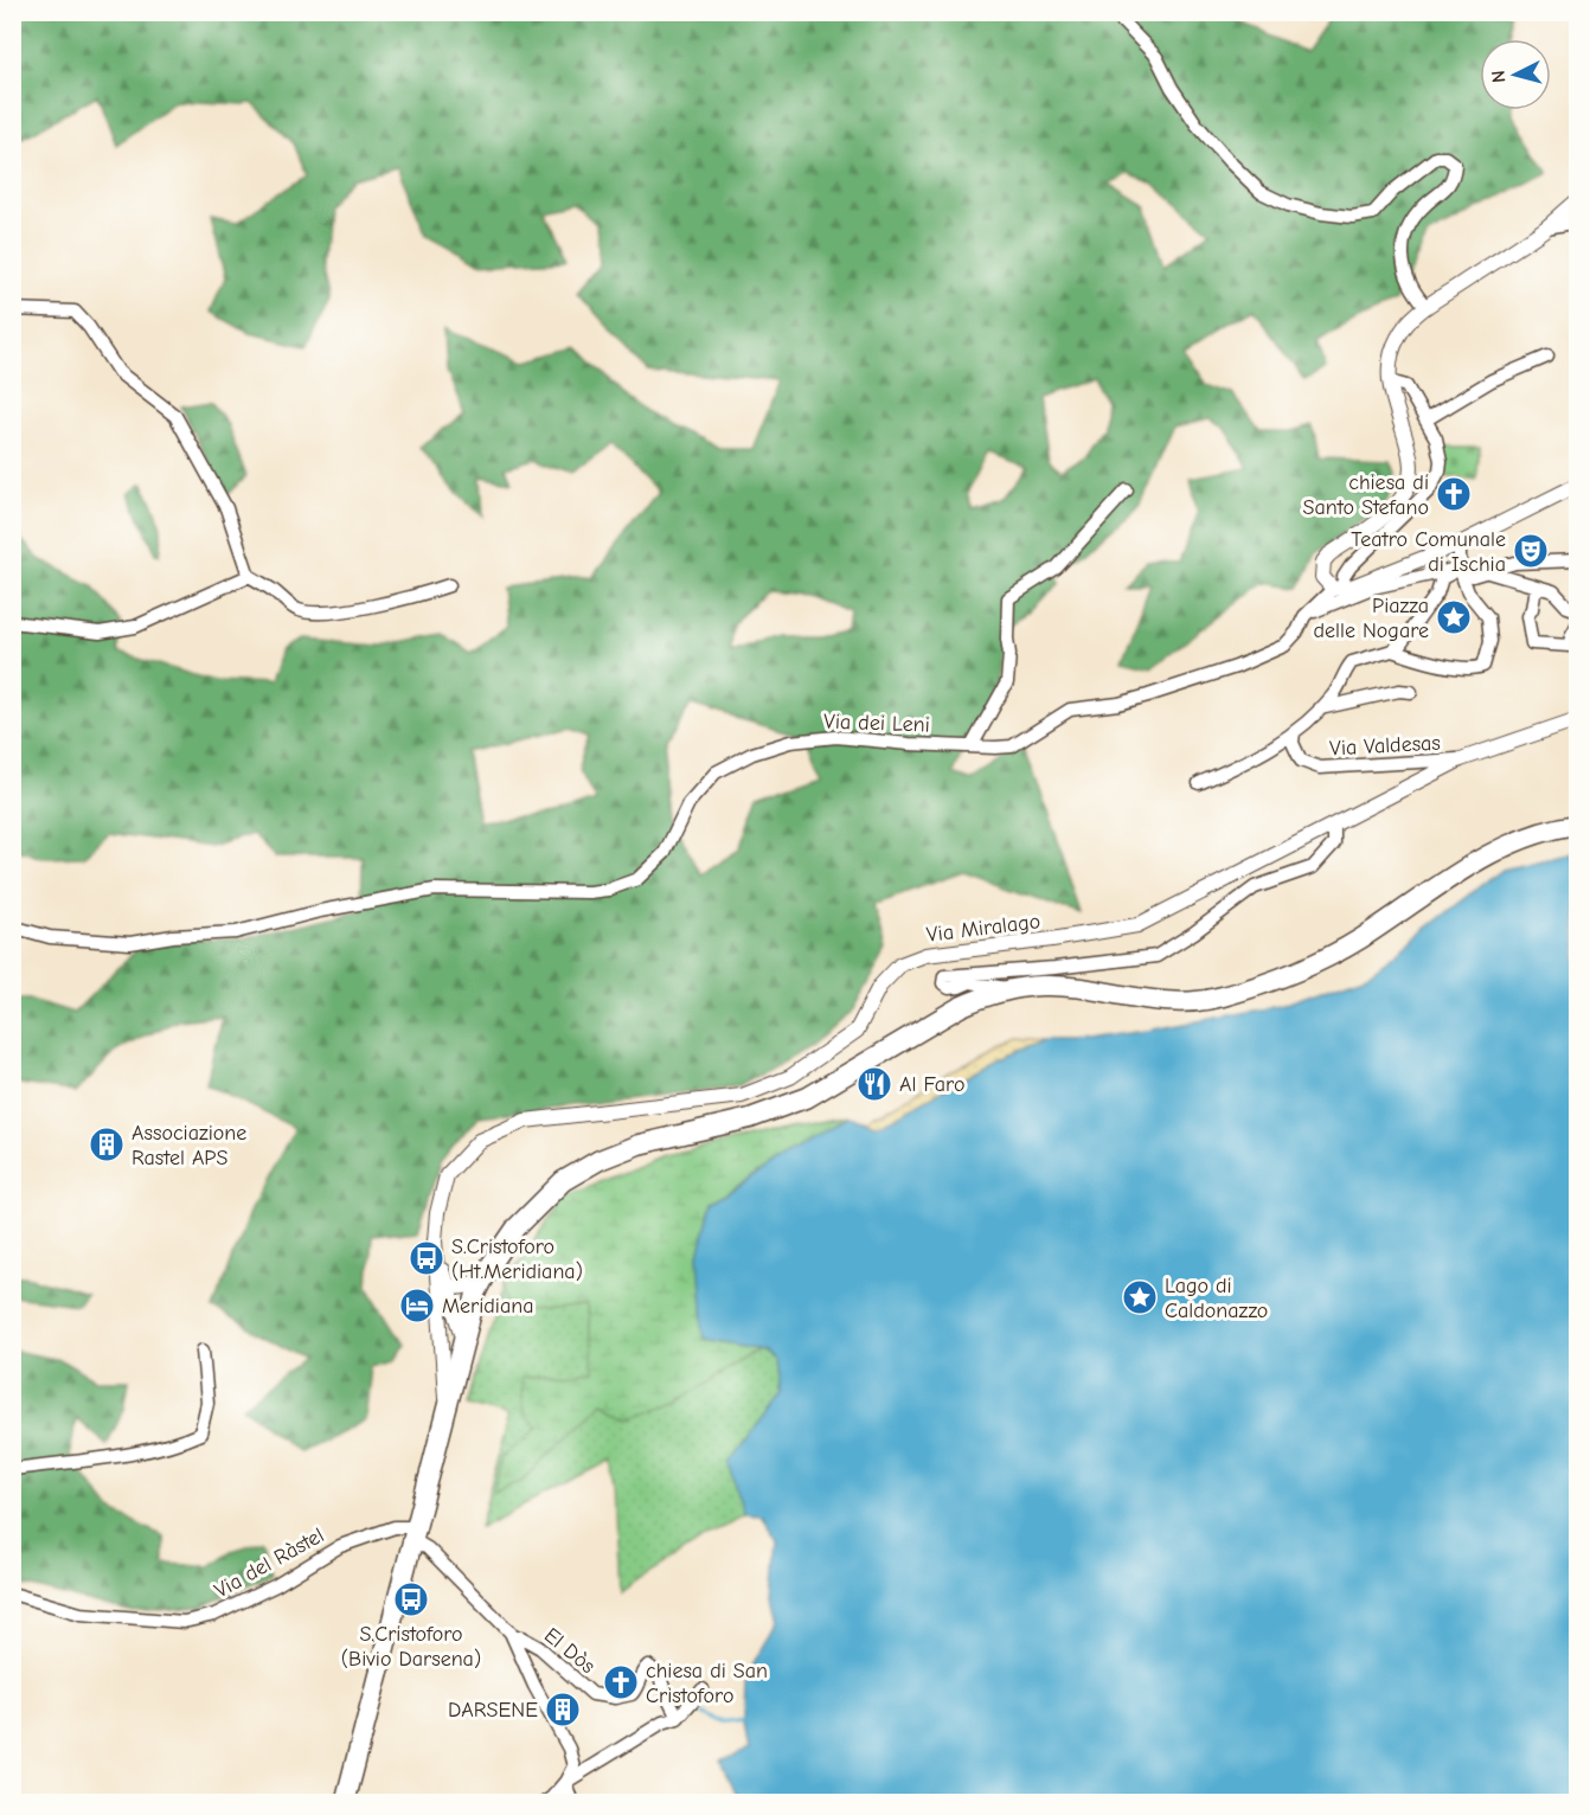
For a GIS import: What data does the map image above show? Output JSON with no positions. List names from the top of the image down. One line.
{"streets":{"street":["Via dei Leni","Via Valdesas","Via Miralago","Via del Ràstel","El Dòs"]},"crossings":[["Via Valdesas","Via Miralago"]],"places":{"church":["chiesa di Santo Stefano","chiesa di San Cristoforo"],"theatre":["Teatro Comunale di Ischia"],"place":["Piazza delle Nogare","Lago di Caldonazzo"],"restaurant":["Al Faro"],"building":["Associazione Rastel APS","DARSENE"],"bus stop":["S.Cristoforo (Ht.Meridiana)","S.Cristoforo (Bivio Darsena)"],"hotel":["Meridiana"]},"north":"left"}
